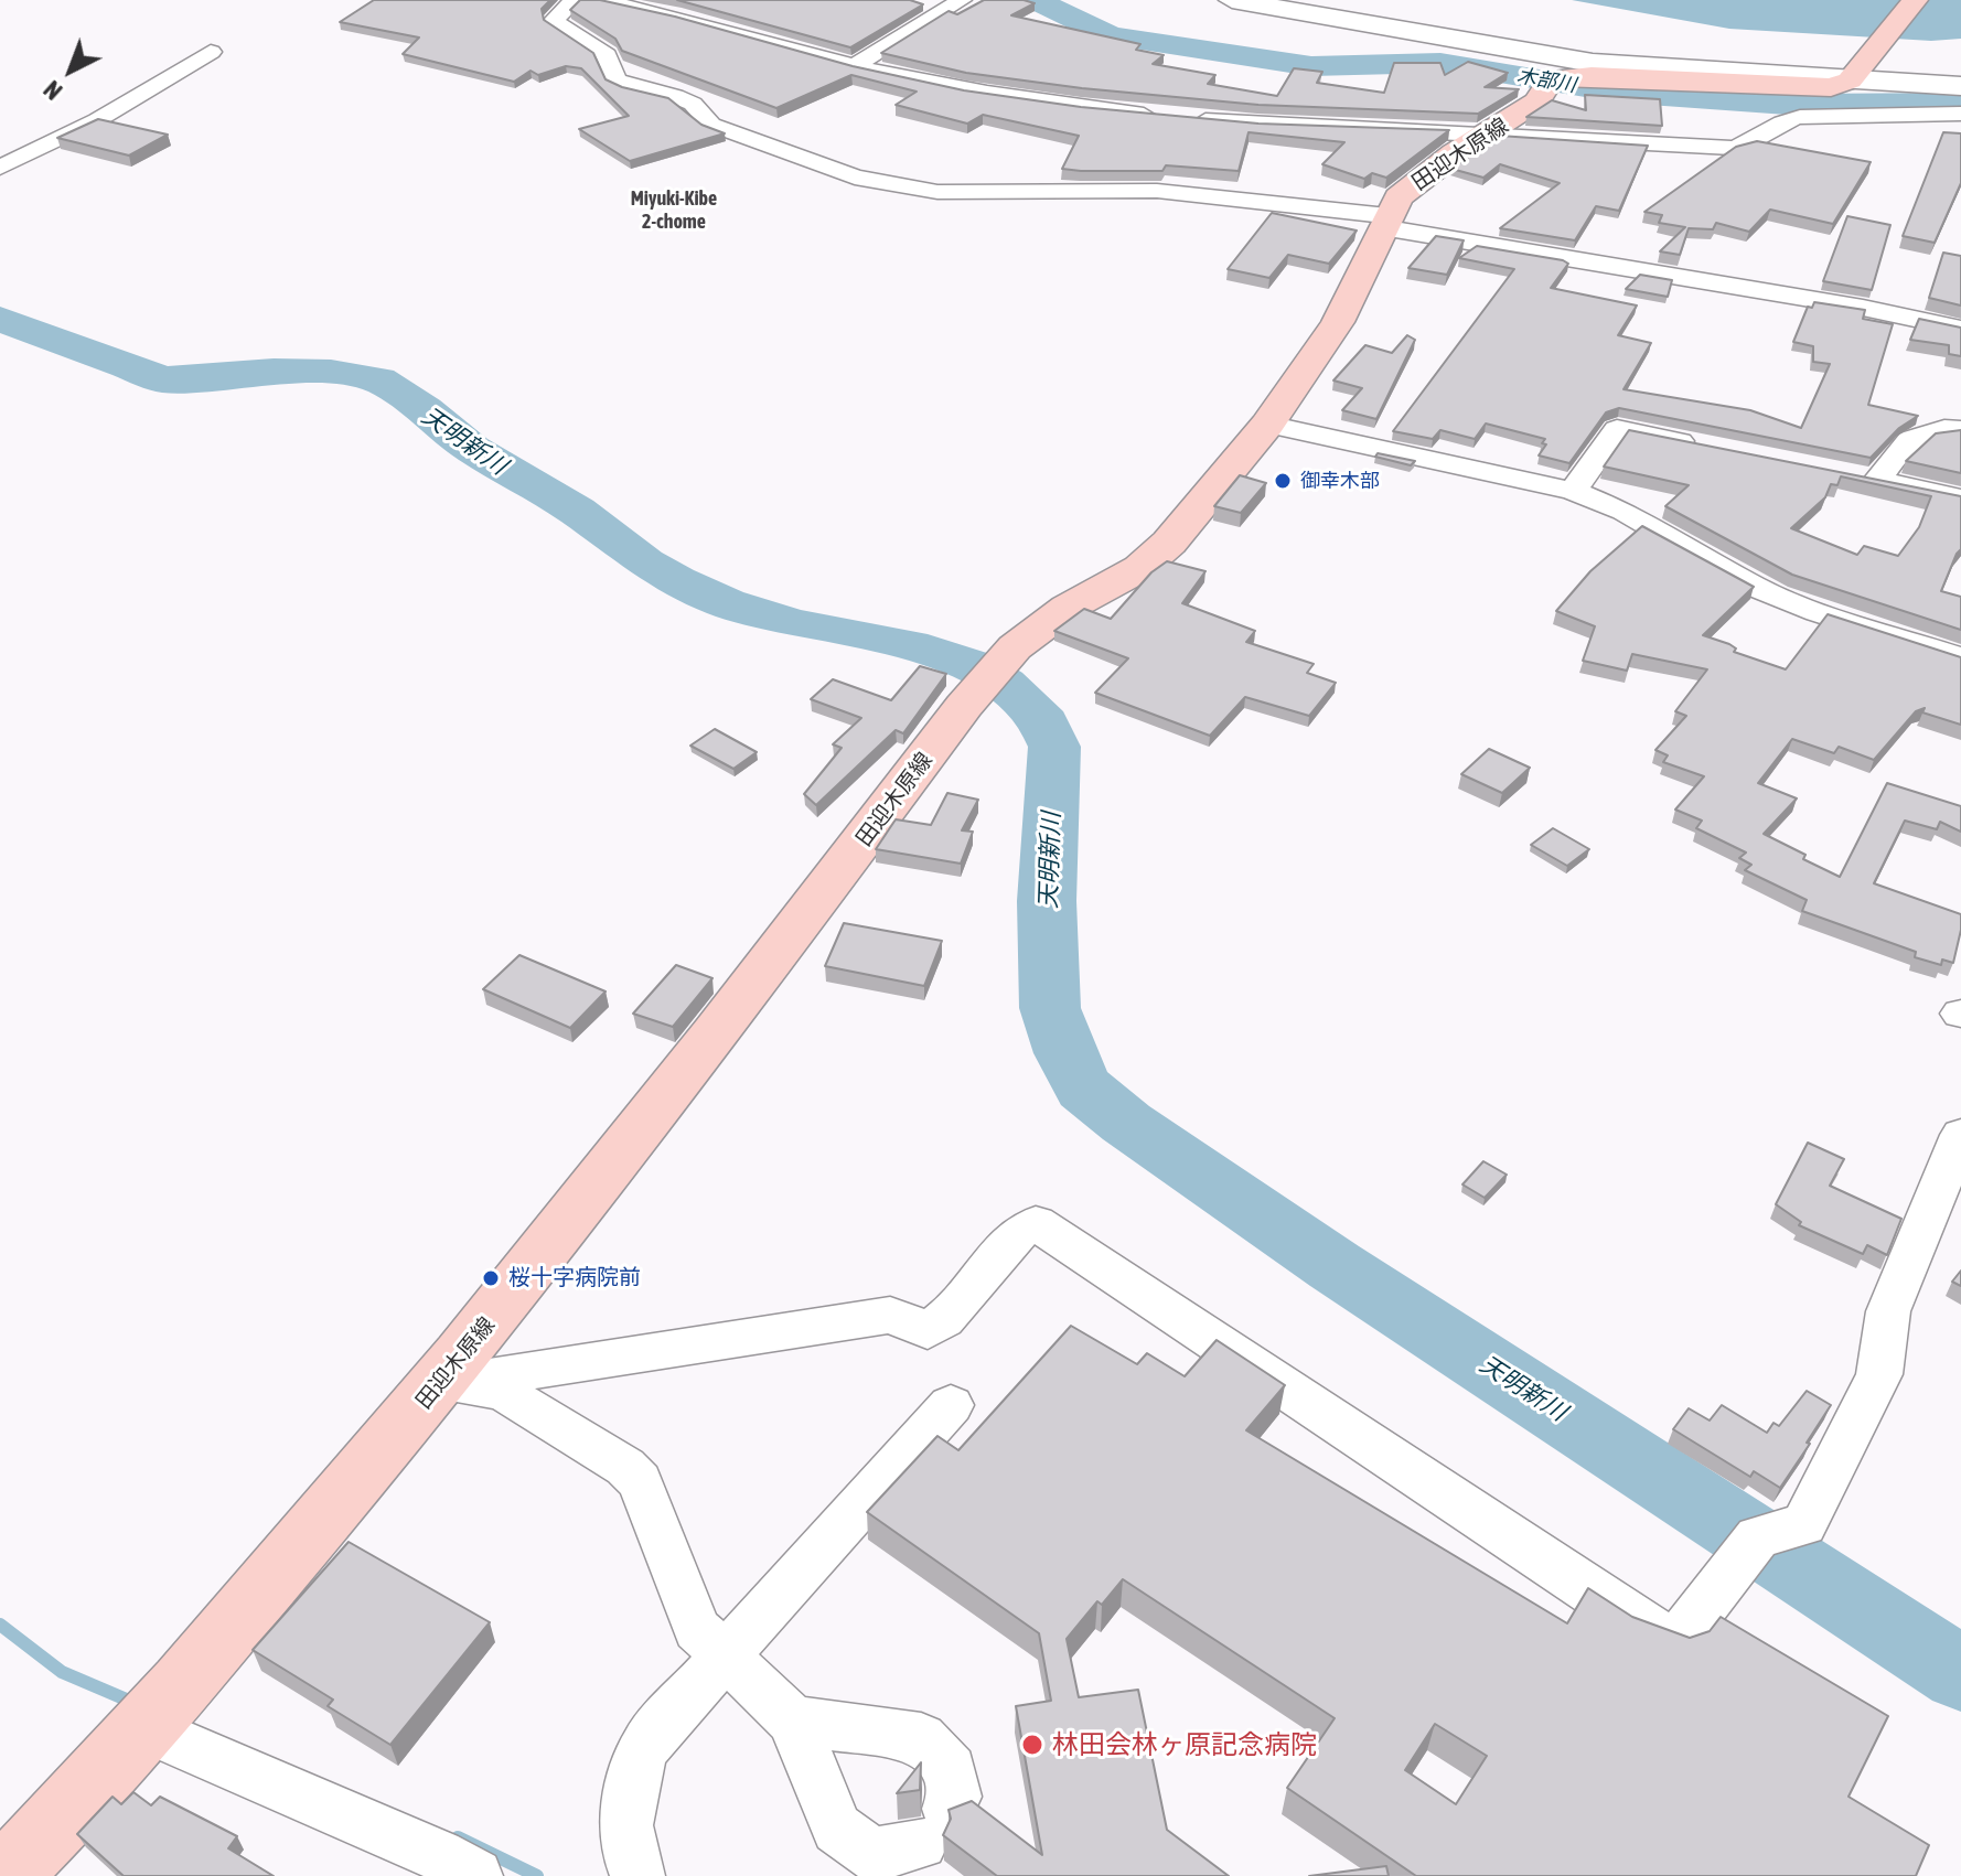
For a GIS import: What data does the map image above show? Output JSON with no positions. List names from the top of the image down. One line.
{"streets":{"main road":["田迎木原線"]},"districts":["Miyuki-Kibe 2-chome"],"water":["木部川","天明新川"],"places":["御幸木部","桜十字病院前","林田会林ヶ原記念病院"],"north":"bottom left"}
